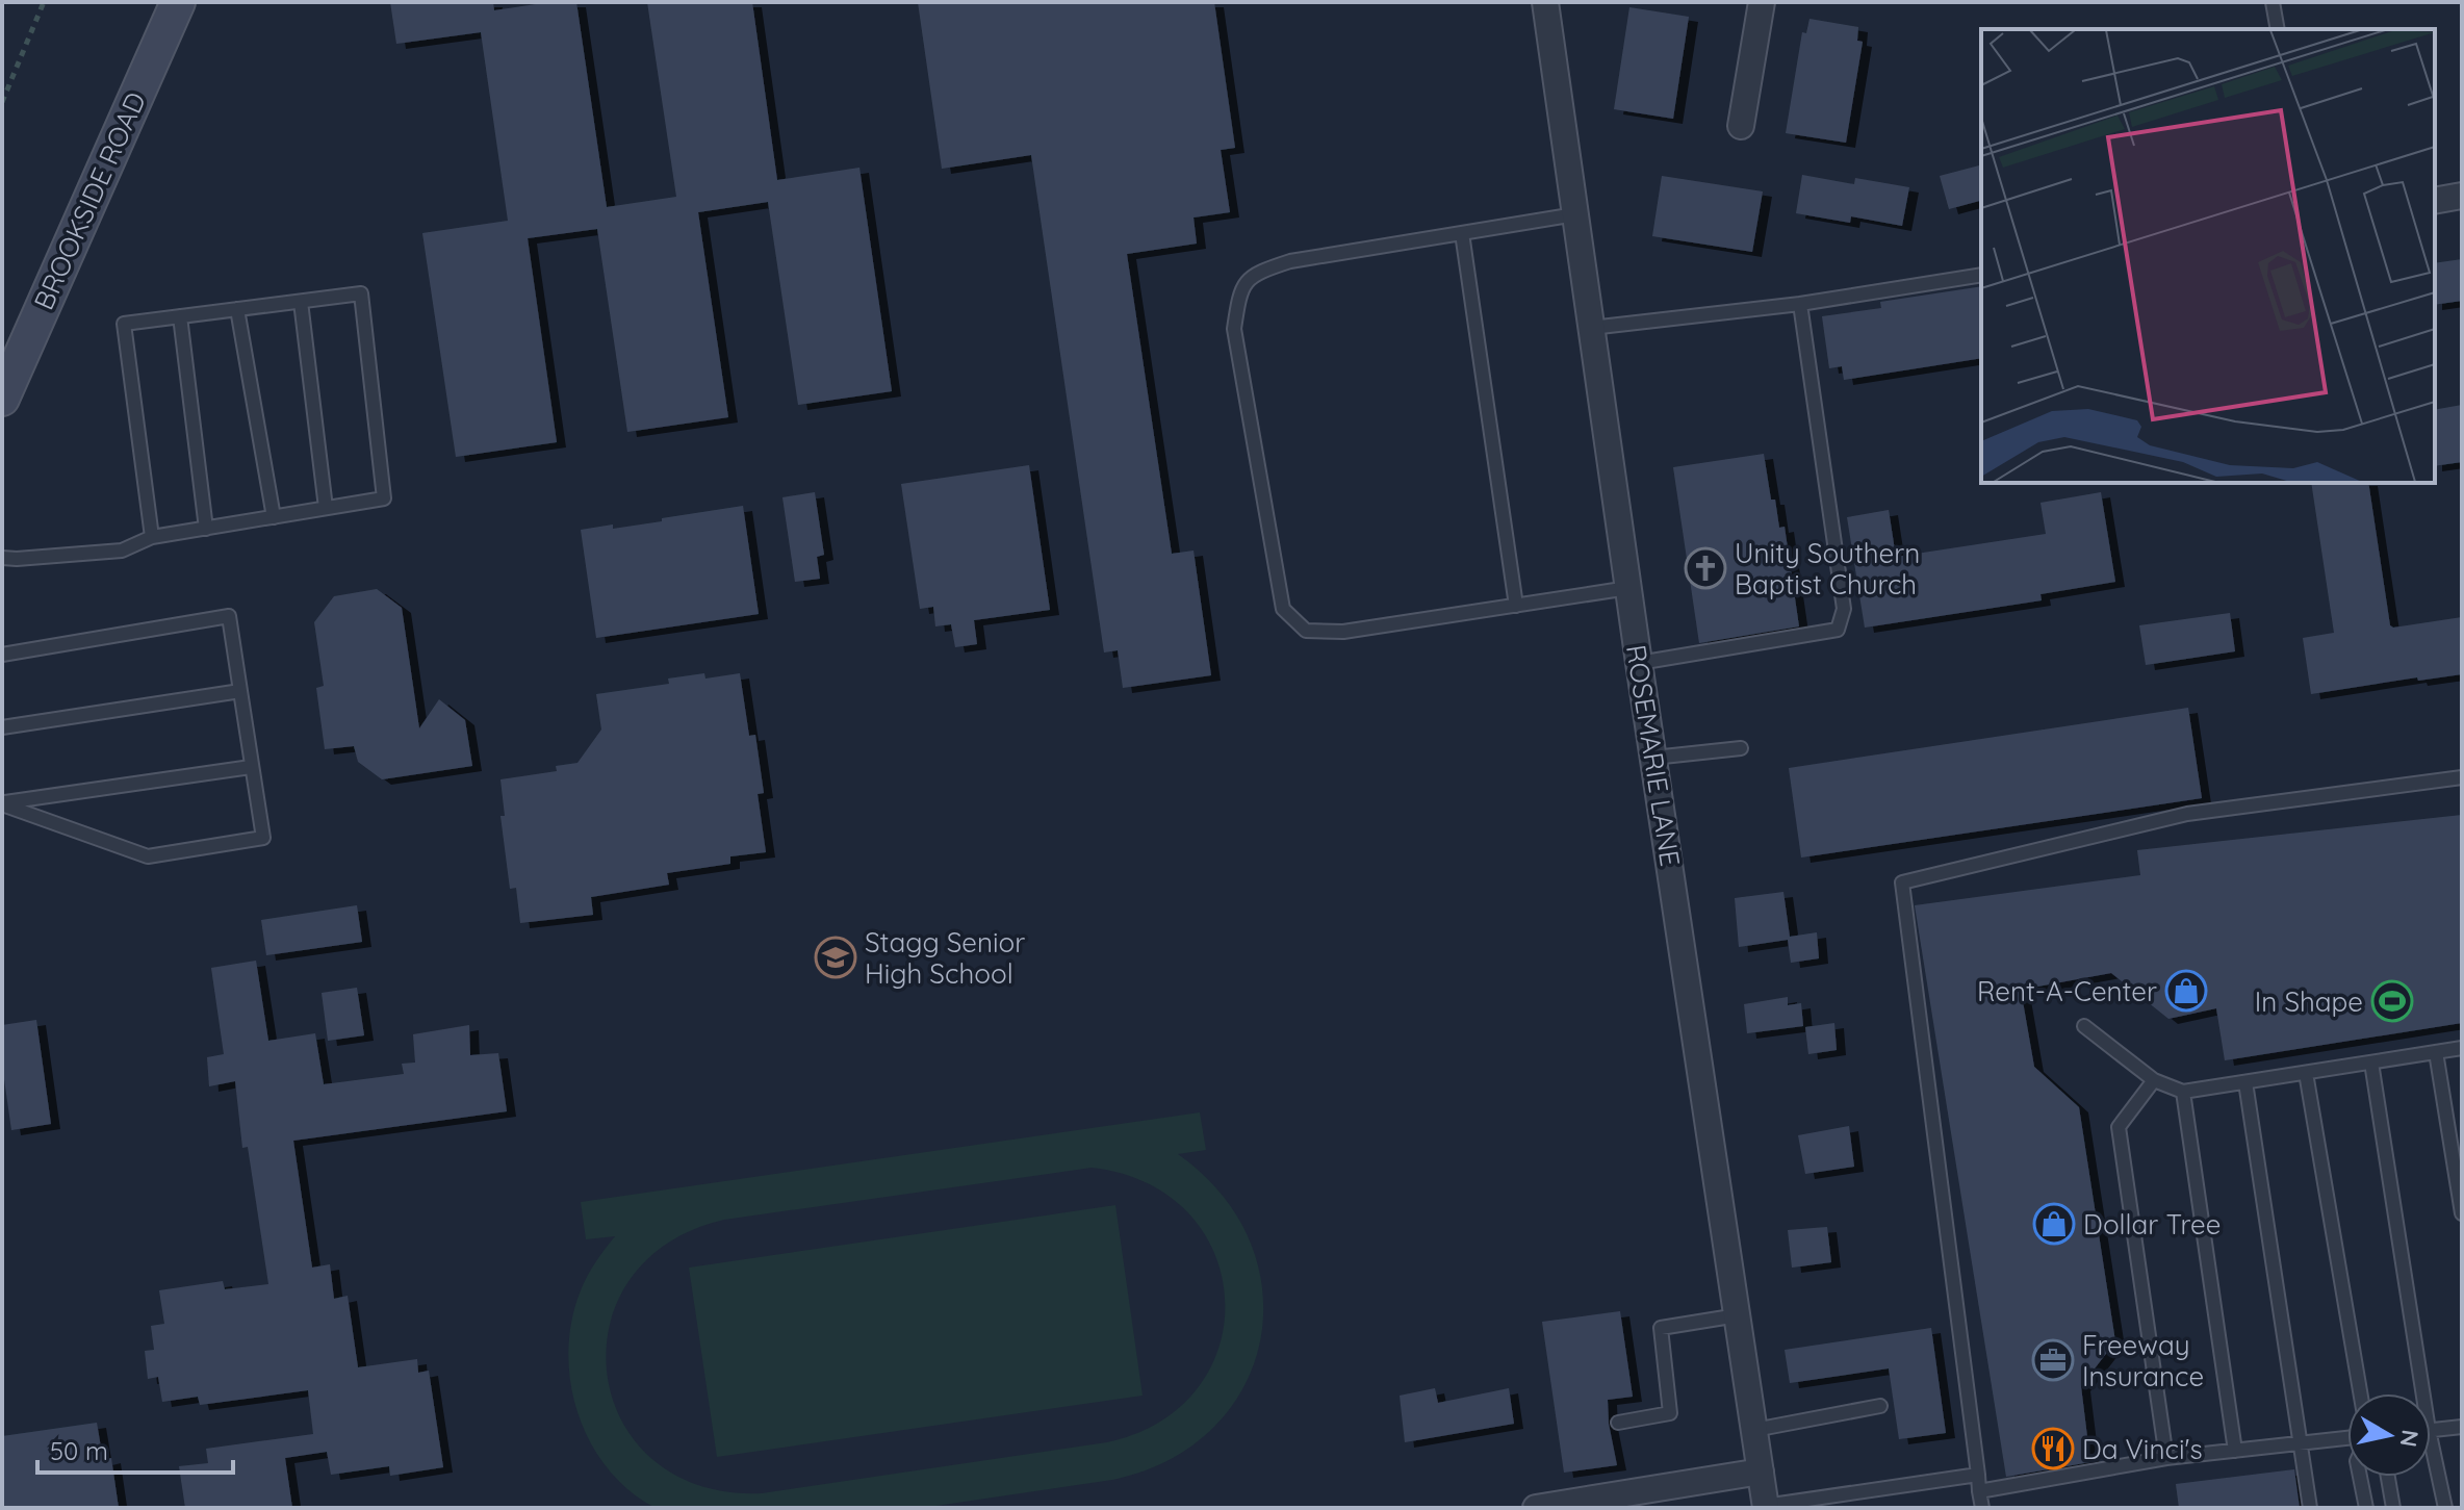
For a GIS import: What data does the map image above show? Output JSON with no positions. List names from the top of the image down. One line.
{"streets":{"street":["BROOKSIDE ROAD","ROSEMARIE LANE"]},"places":{"church":["Unity Southern Baptist Church"],"school or university":["Stagg Senior High School"],"shop":["Rent-A-Center","Dollar Tree"],"sports":["In Shape"],"office":["Freeway Insurance"],"restaurant":["Da Vinci's"]},"scale_bar":"50 m","north":"right"}
